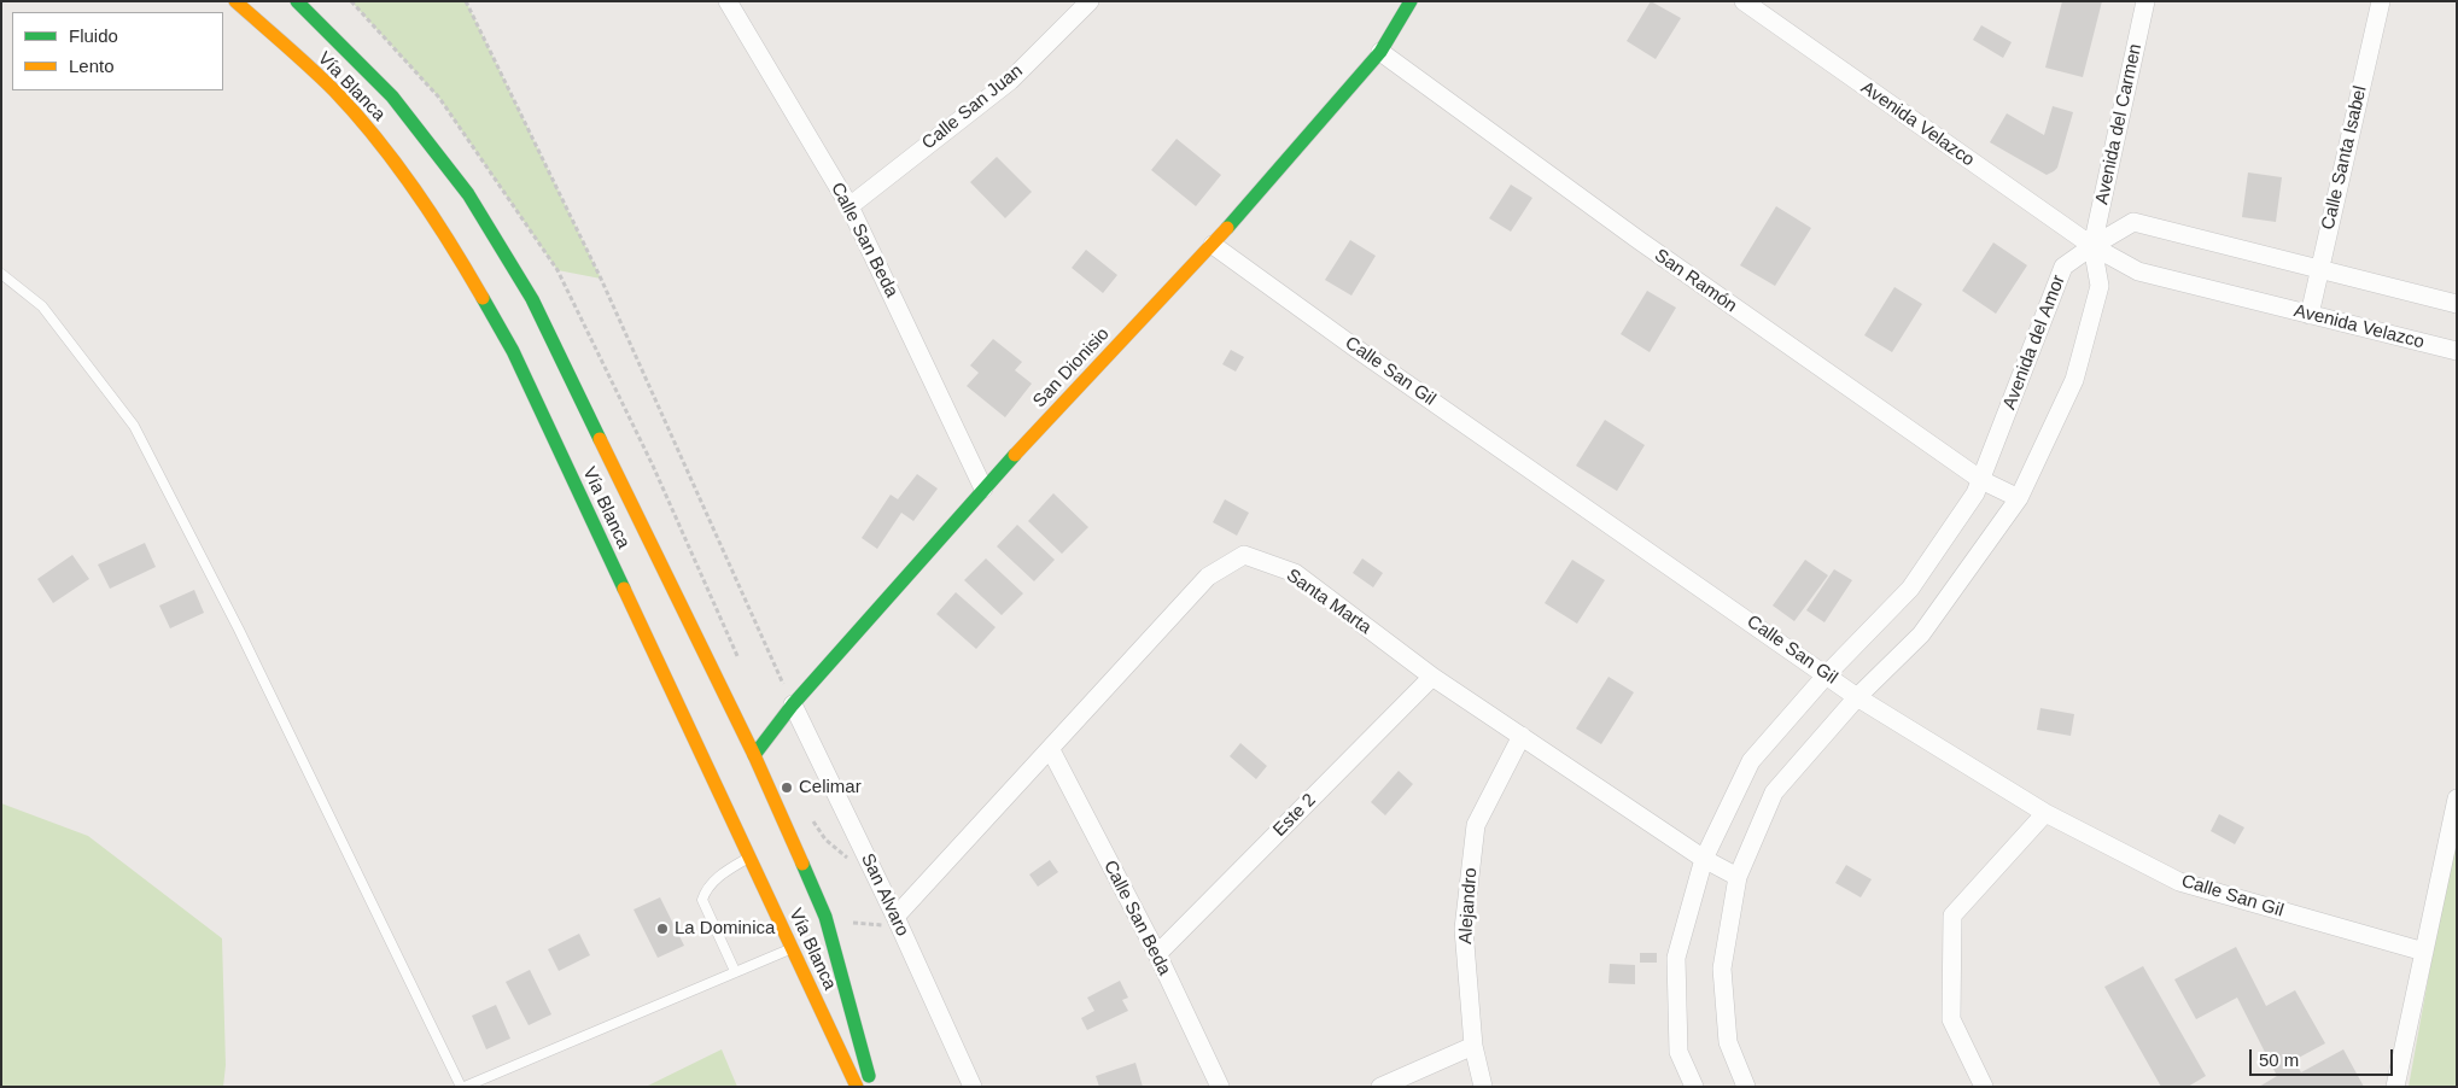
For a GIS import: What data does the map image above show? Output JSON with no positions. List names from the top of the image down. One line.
{"streets":{"main road":["Vía Blanca","San Dionisio"],"street":["Calle San Juan","Avenida Velazco","Avenida del Carmen","Calle Santa Isabel","Calle San Beda","San Ramón","Avenida del Amor","Calle San Gil","Santa Marta","Este 2","San Alvaro","Alejandro"]},"crossings":[["Calle San Juan","Calle San Beda"],["Avenida Velazco","Avenida del Carmen"],["Avenida Velazco","Calle Santa Isabel"],["Avenida Velazco","Avenida del Amor"],["Avenida del Carmen","Avenida del Amor"],["Calle San Beda","San Dionisio"],["Calle San Beda","Santa Marta"],["Calle San Beda","Este 2"],["San Ramón","Avenida del Amor"],["San Ramón","San Dionisio"],["Avenida del Amor","Calle San Gil"],["Avenida del Amor","Santa Marta"],["San Dionisio","Calle San Gil"],["San Dionisio","San Alvaro"],["Santa Marta","Este 2"],["Santa Marta","San Alvaro"],["Santa Marta","Alejandro"]],"places":["Celimar","La Dominica"],"legend":["Fluido","Lento"],"scale_bar":"50 m"}
